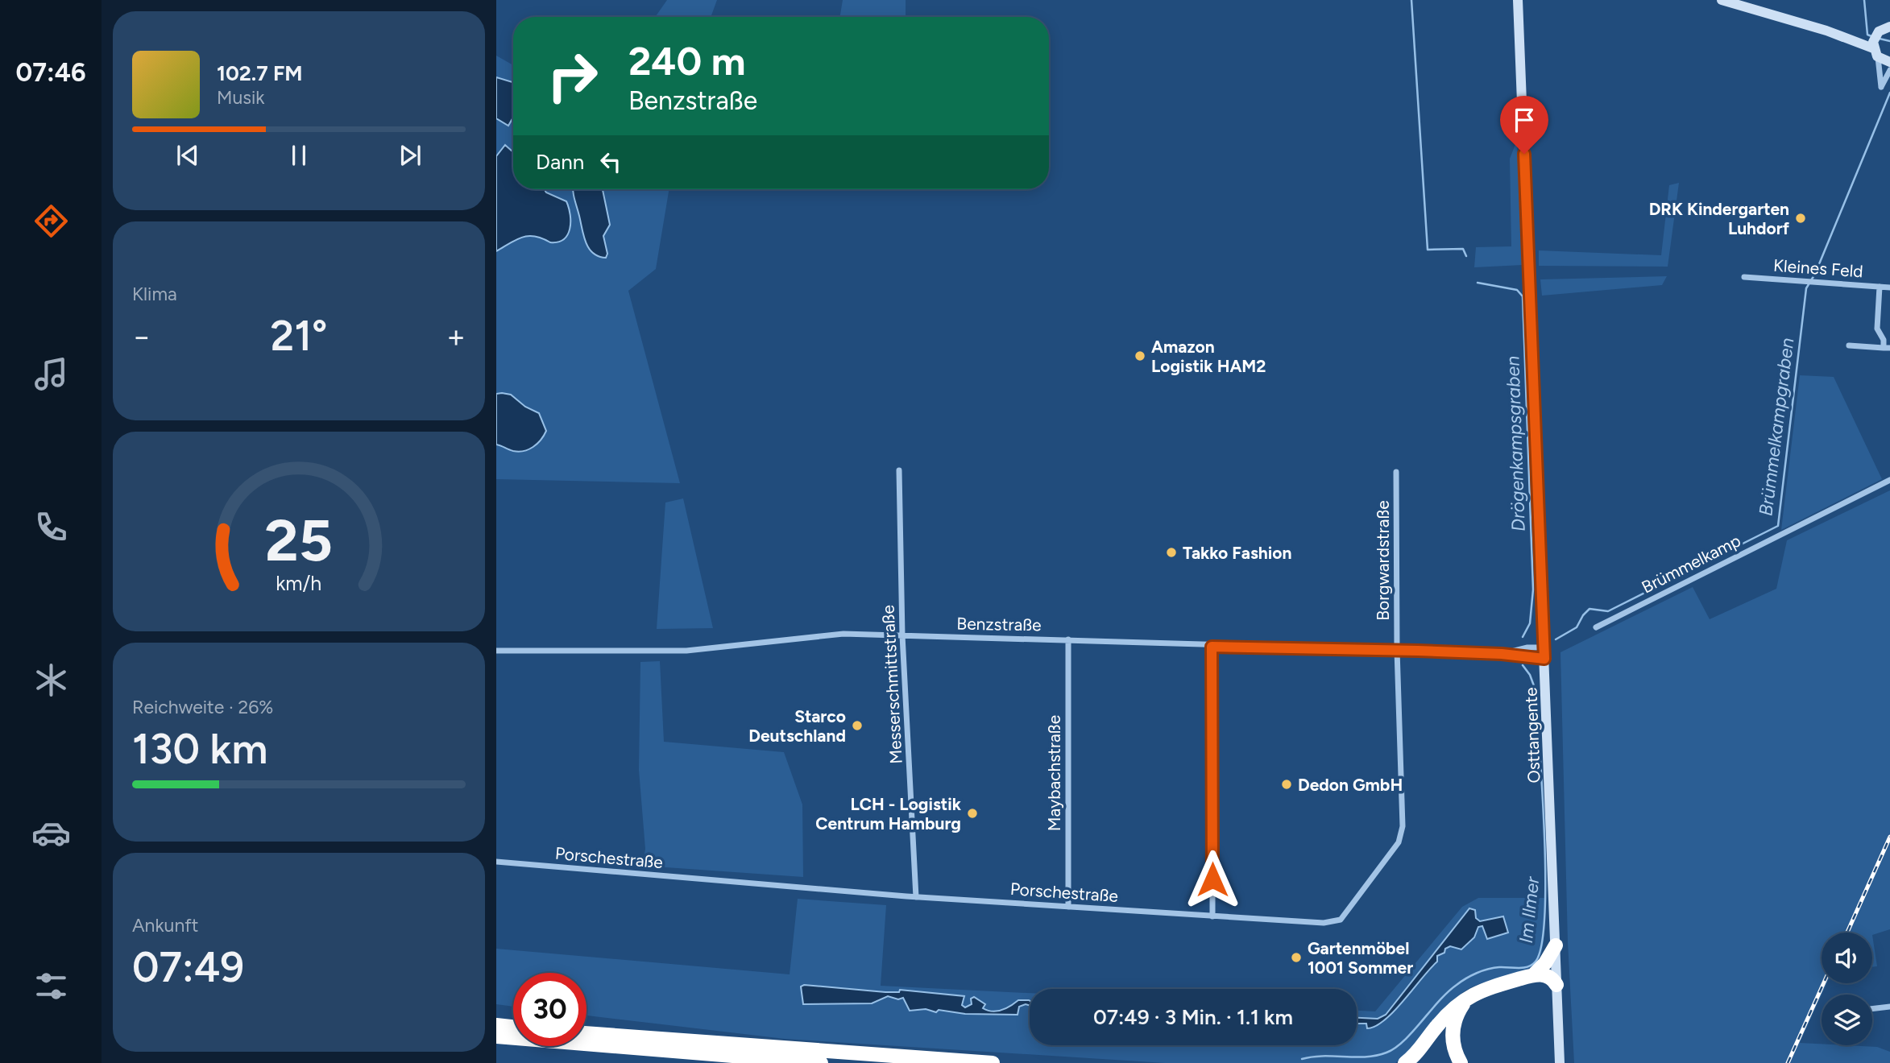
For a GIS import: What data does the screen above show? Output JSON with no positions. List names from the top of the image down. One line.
{"streets":{"street":["Kleines Feld","Borgwardstraße","Brümmelkamp","Benzstraße","Messerschmittstraße","Osttangente","Maybachstraße","Porschestraße"]},"crossings":[["Borgwardstraße","Benzstraße"],["Borgwardstraße","Porschestraße"],["Benzstraße","Messerschmittstraße"],["Benzstraße","Osttangente"],["Benzstraße","Maybachstraße"],["Benzstraße","Porschestraße"],["Messerschmittstraße","Porschestraße"],["Maybachstraße","Porschestraße"]],"water":["Brümmelkampgraben","Drögenkampsgraben","Im Ilmer"],"places":["DRK Kindergarten Luhdorf","Amazon Logistik HAM2","Takko Fashion","Starco Deutschland","Dedon GmbH","LCH - Logistik Centrum Hamburg","Gartenmöbel 1001 Sommer"],"page":{"tabs":"07:46","turn":["240 m","Benzstraße"],"song":["102.7 FM","Musik"],"then":"Dann","tile":["Klima",["Reichweite · 26%","130 km"],["Ankunft","07:49"]],"heat":["−","21°","+"],"limit":"30","trip":"07:49 · 3 Min. · 1.1 km","gauge":["25","km/h"]}}
